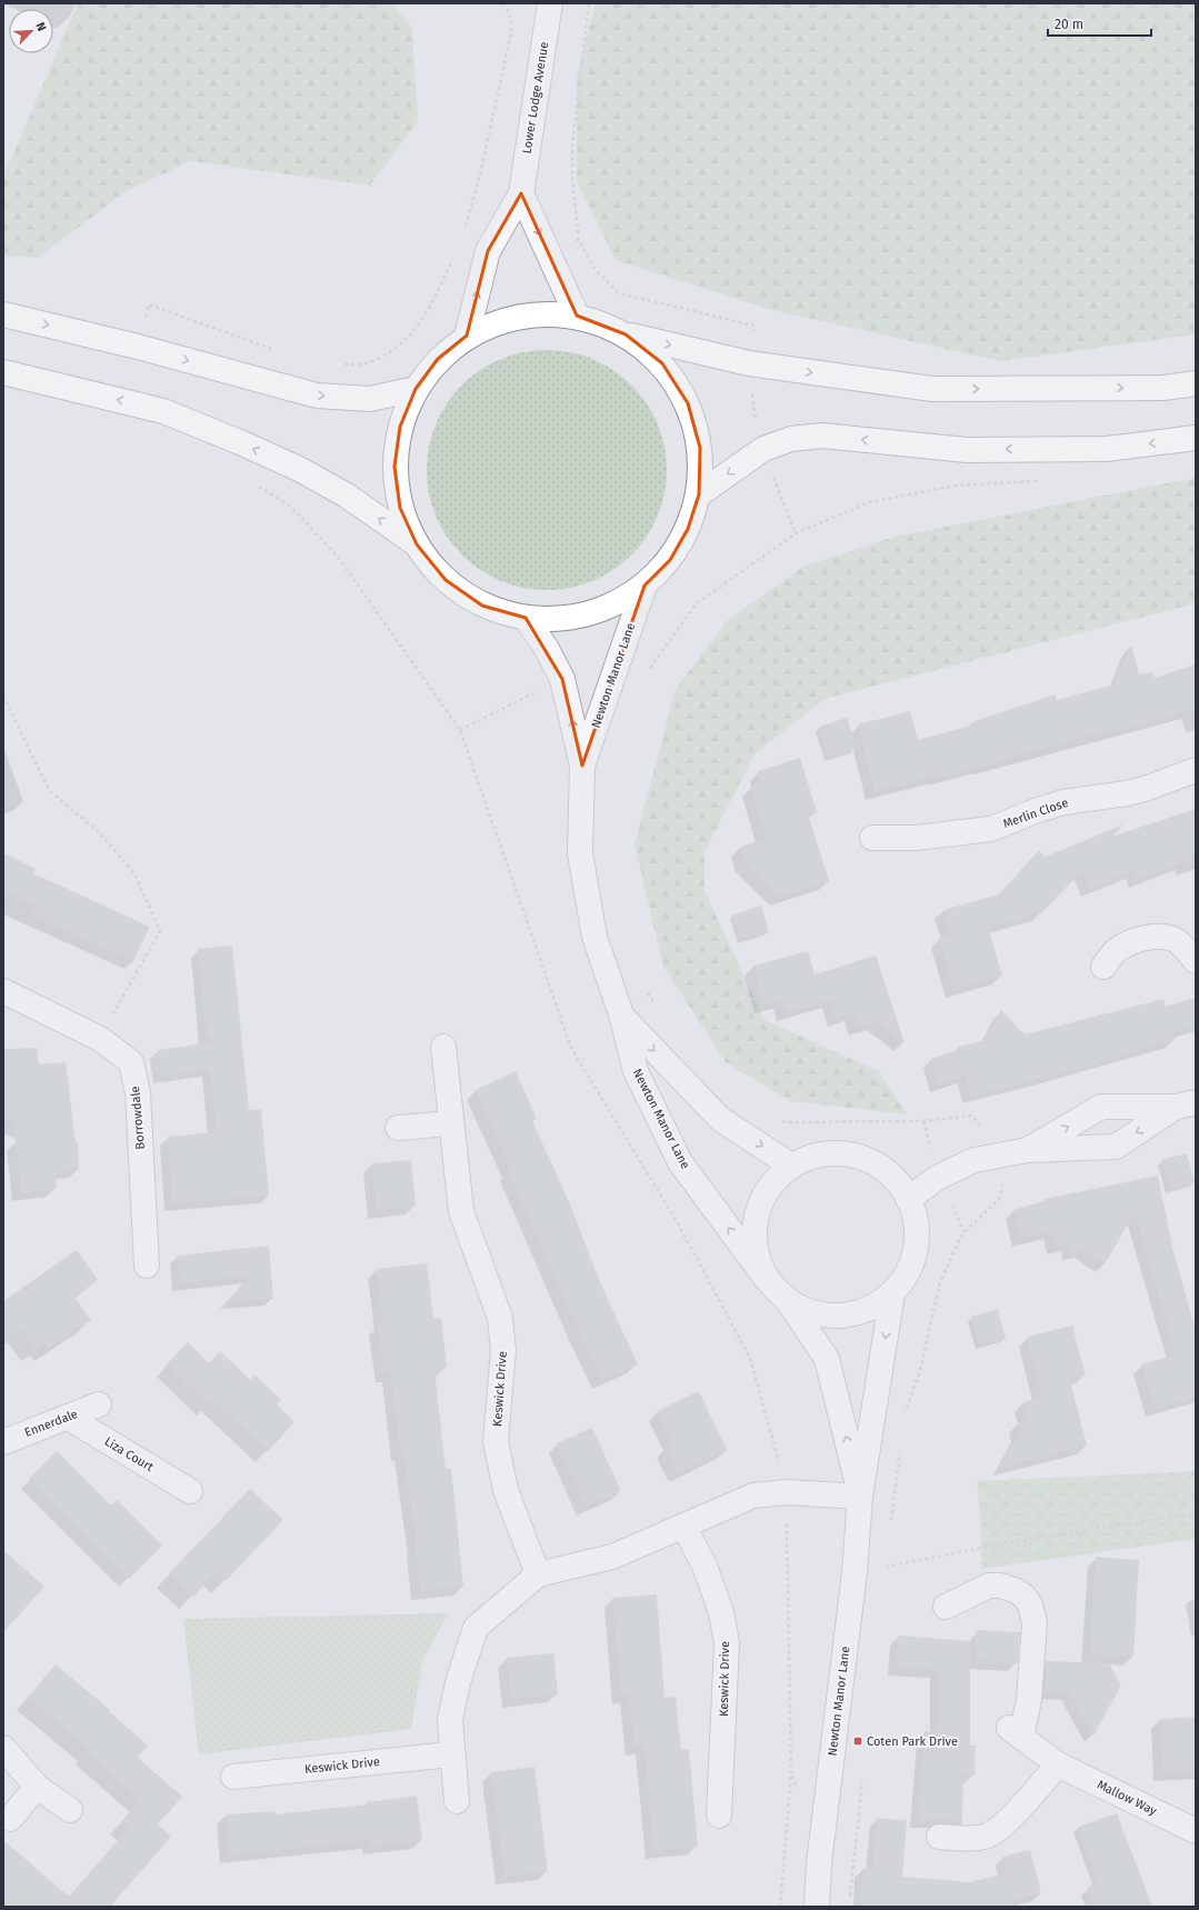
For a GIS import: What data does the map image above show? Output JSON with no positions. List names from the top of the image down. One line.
{"streets":{"street":["Lower Lodge Avenue","Newton Manor Lane","Merlin Close","Borrowdale","Keswick Drive","Ennerdale","Liza Court","Mallow Way"]},"crossings":[["Ennerdale","Liza Court"]],"places":{"transit":["Coten Park Drive"]},"scale_bar":"20 m","north":"top right"}
